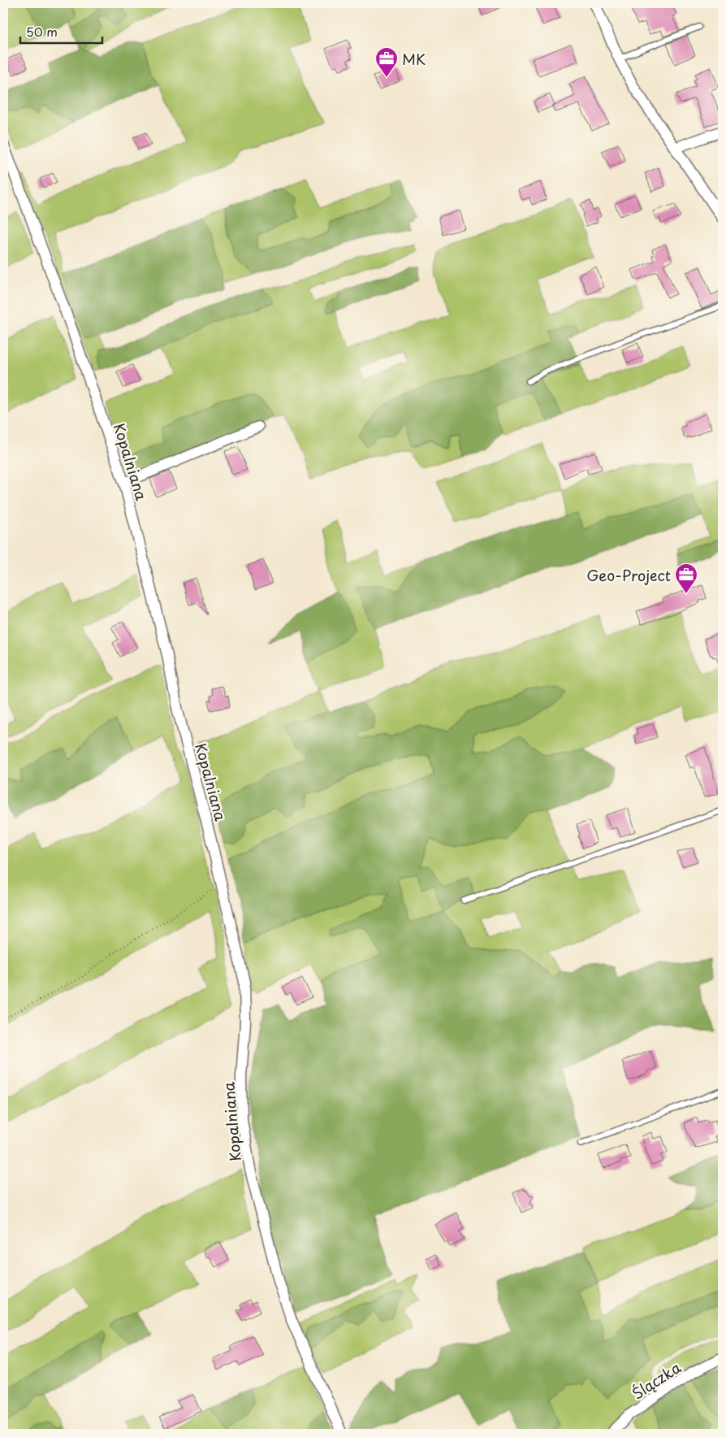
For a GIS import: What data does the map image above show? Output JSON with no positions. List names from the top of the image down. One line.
{"streets":{"street":["Kopalniana","Ślączka"]},"places":{"office":["MK","Geo-Project"]},"scale_bar":"50 m"}
